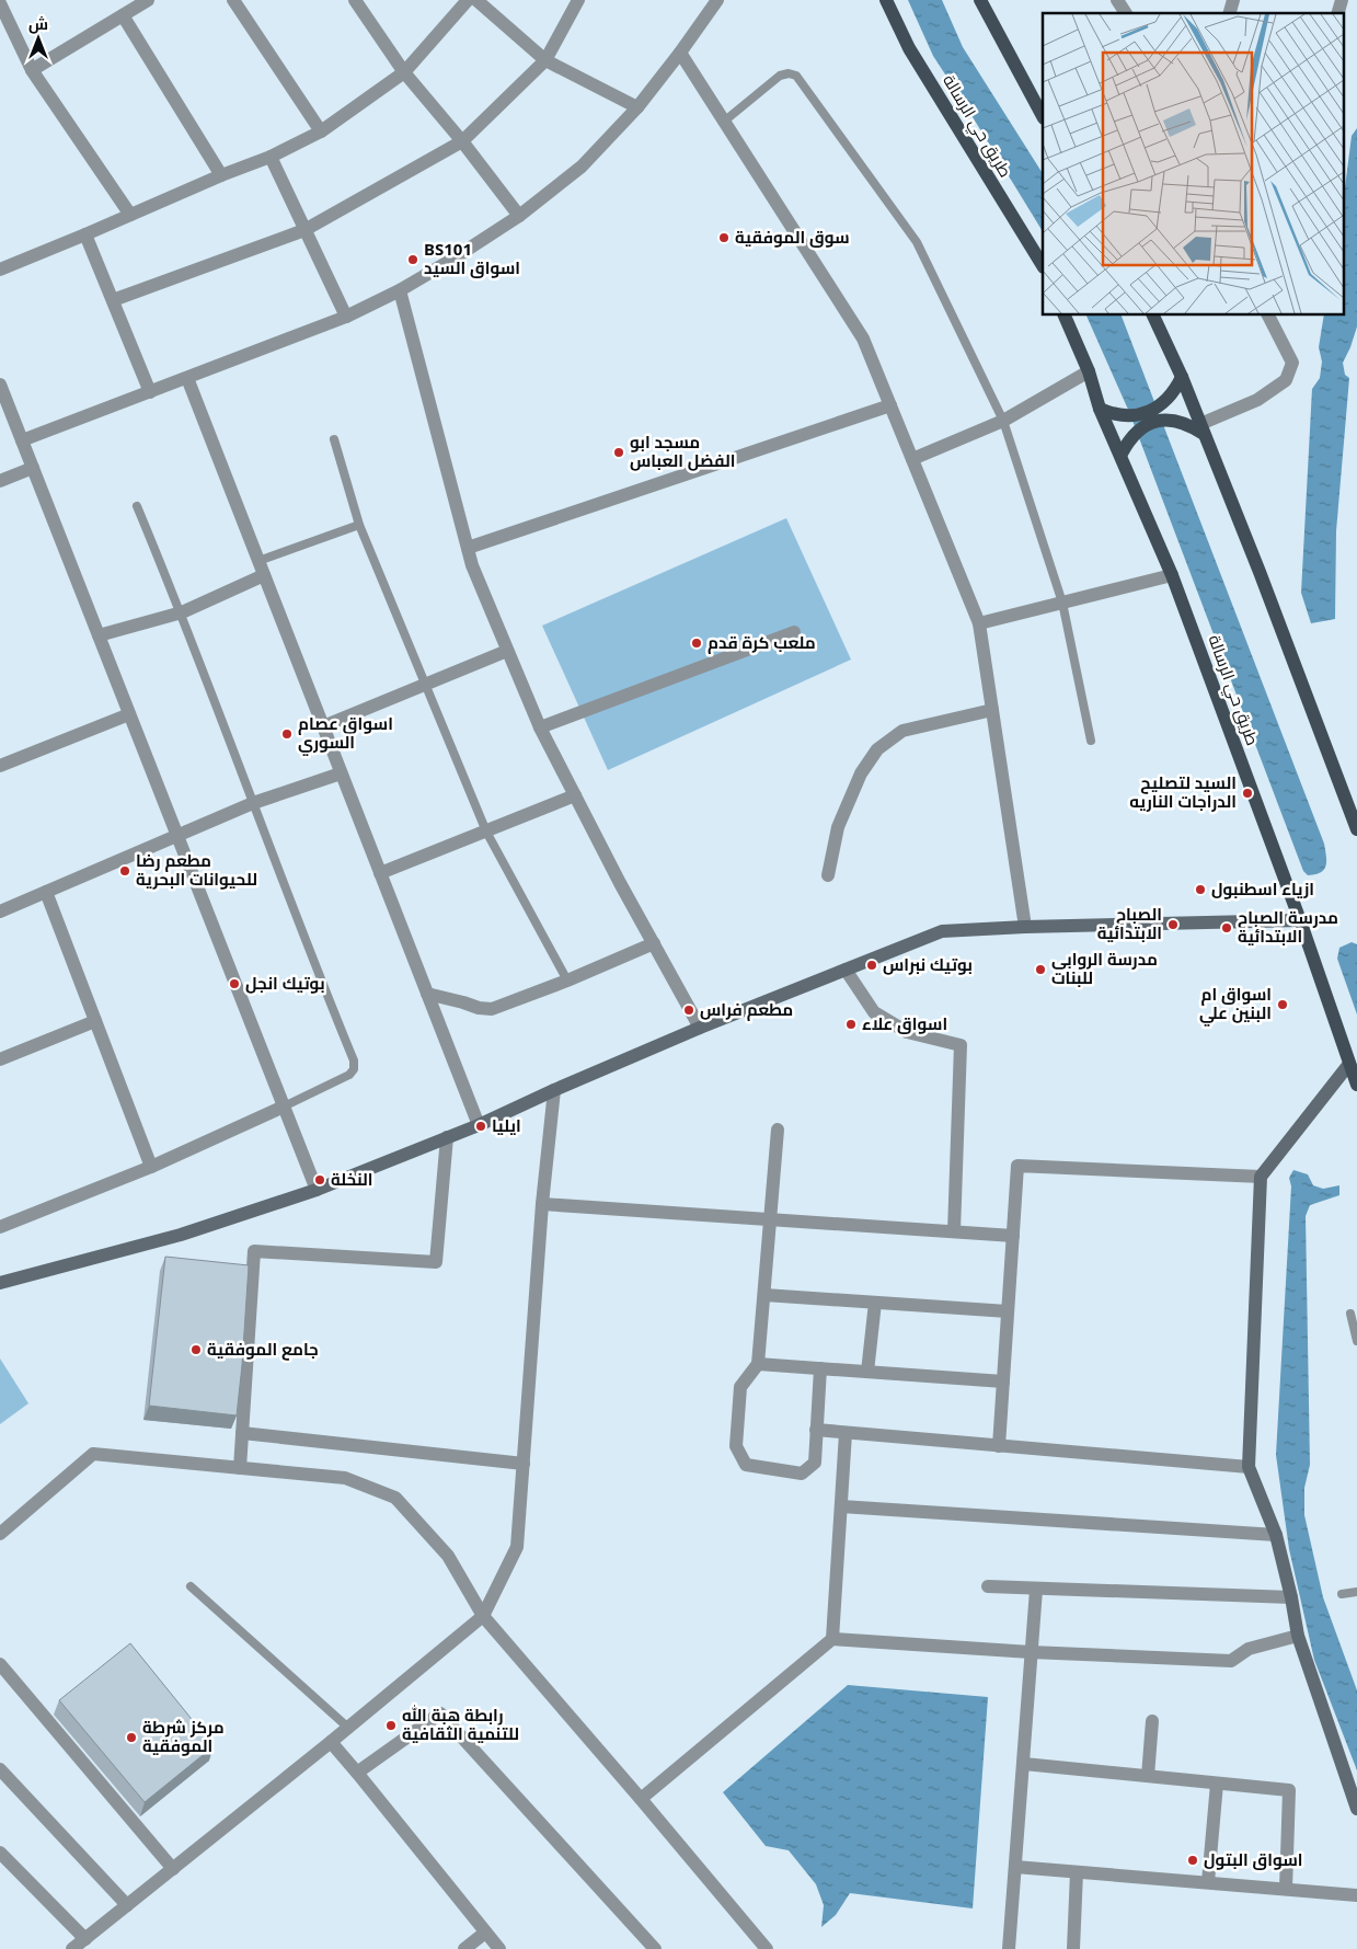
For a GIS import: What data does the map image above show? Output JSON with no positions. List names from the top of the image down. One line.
{"streets":{"main road":["طريق حي الرسالة"]},"places":["سوق الموفقية","BS101 اسواق السيد","مسجد ابو الفضل العباس","ملعب كرة قدم","اسواق عصام السوري","السيد لتصليح الدراجات الناريه","مطعم رضا للحيوانات البحرية","ازياء اسطنبول","الصباح الابتدائية","مدرسة الصباح الابتدائية","بوتيك نبراس","مدرسة الروابي للبنات","بوتيك انجل","اسواق ام البنين علي","مطعم فراس","اسواق علاء","ايليا","النخلة","جامع الموفقية","رابطة هبة الله للتنمية الثقافية","مركز شرطة الموفقية","اسواق البتول"],"north":"top"}
